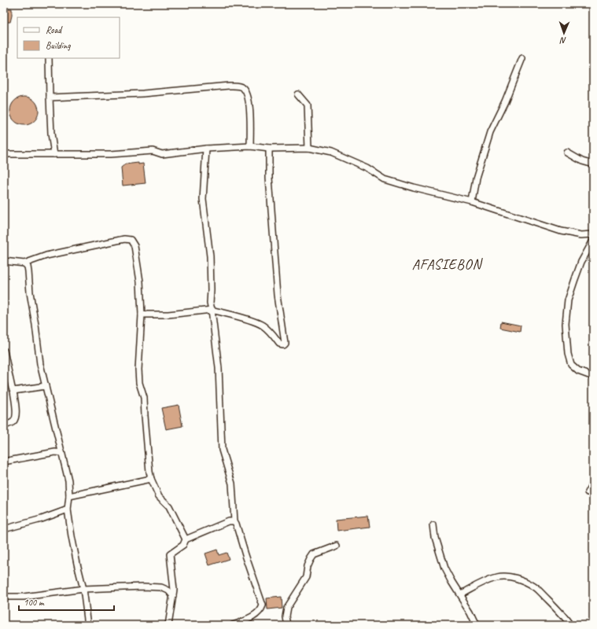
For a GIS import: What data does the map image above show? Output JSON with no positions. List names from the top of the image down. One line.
{"districts":["AFASIEBON"],"legend":["Road","Building"],"scale_bar":"100 m","north":"bottom"}
